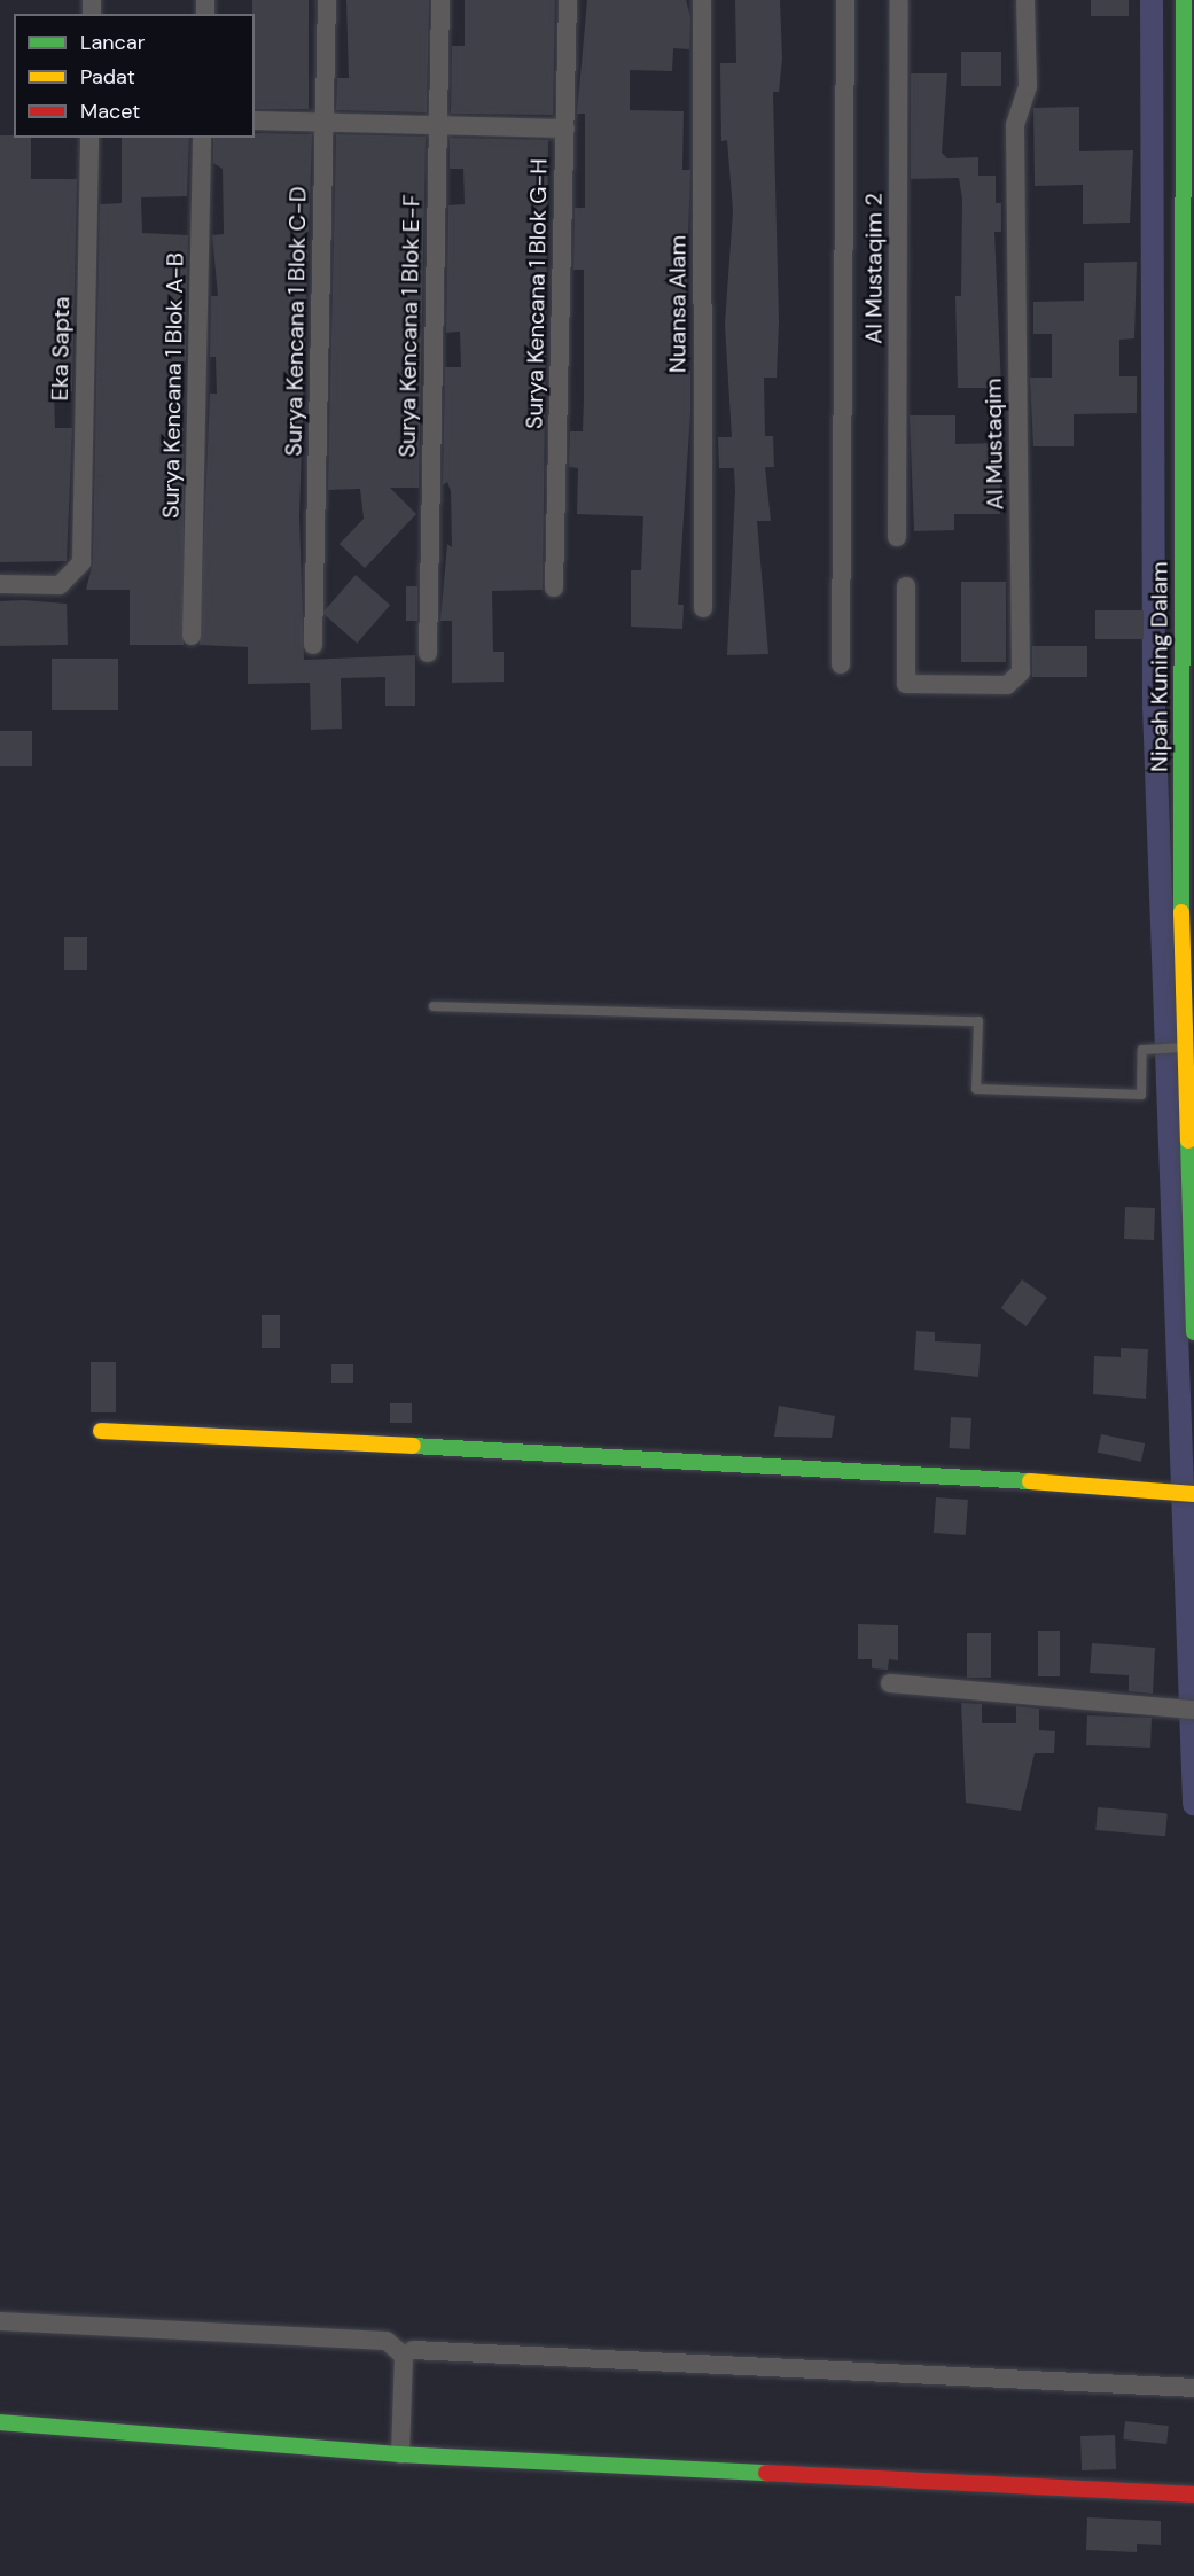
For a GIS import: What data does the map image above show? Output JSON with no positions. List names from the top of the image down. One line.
{"streets":{"street":["Al Mustaqim 2","Surya Kencana 1 Blok G-H","Nuansa Alam","Surya Kencana 1 Blok C-D","Surya Kencana 1 Blok E-F","Eka Sapta","Surya Kencana 1 Blok A-B","Al Mustaqim","Nipah Kuning Dalam"]},"legend":["Lancar","Padat","Macet"]}
